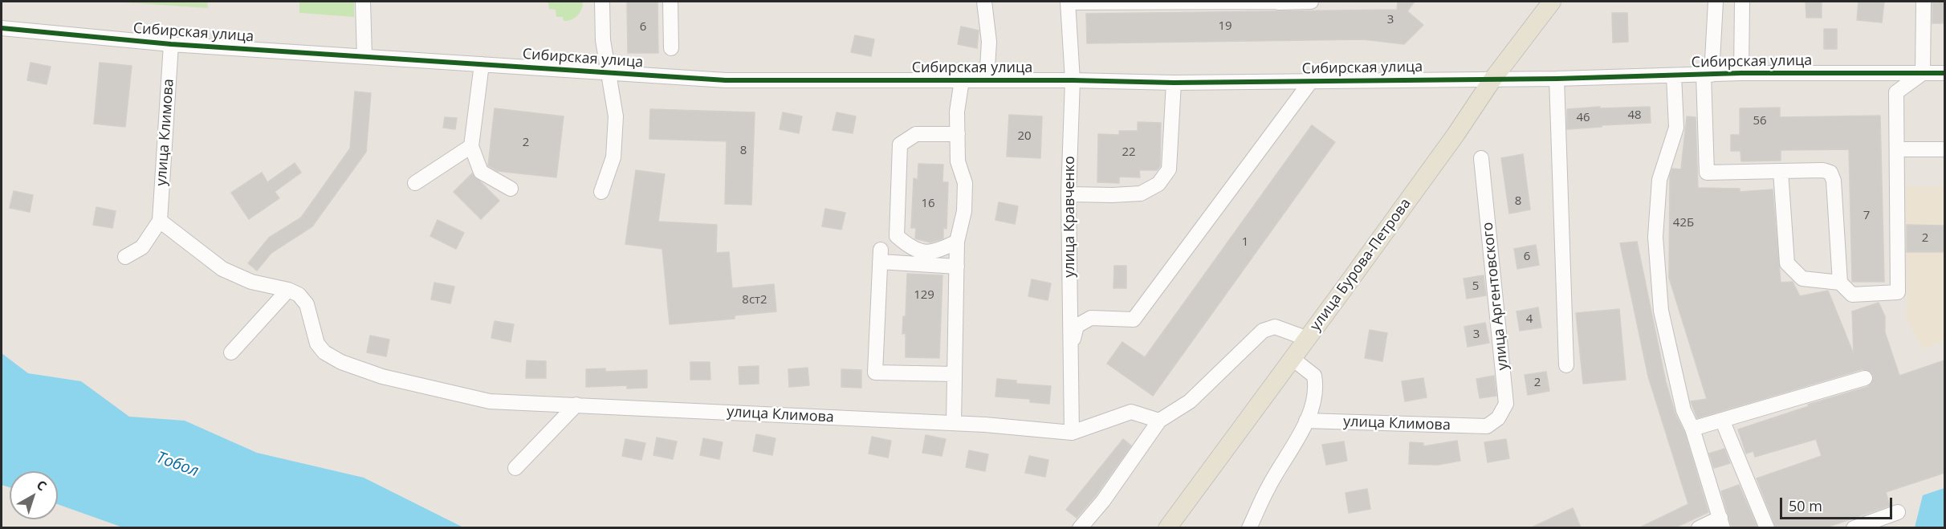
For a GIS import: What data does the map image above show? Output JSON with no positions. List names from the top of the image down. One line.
{"streets":{"main road":["улица Бурова-Петрова"],"street":["Сибирская улица","улица Климова","улица Кравченко","улица Аргентовского"]},"crossings":[["Сибирская улица","улица Климова"],["Сибирская улица","улица Кравченко"],["Сибирская улица","улица Бурова-Петрова"],["улица Климова","улица Кравченко"],["улица Климова","улица Аргентовского"]],"water":["Тобол"],"house_numbers":["3","19","6","48","46","56","20","2","8","22","8","16","7","42Б","2","1","6","5","129","8ст2","4","3","2"],"scale_bar":"50 m","north":"top right"}
